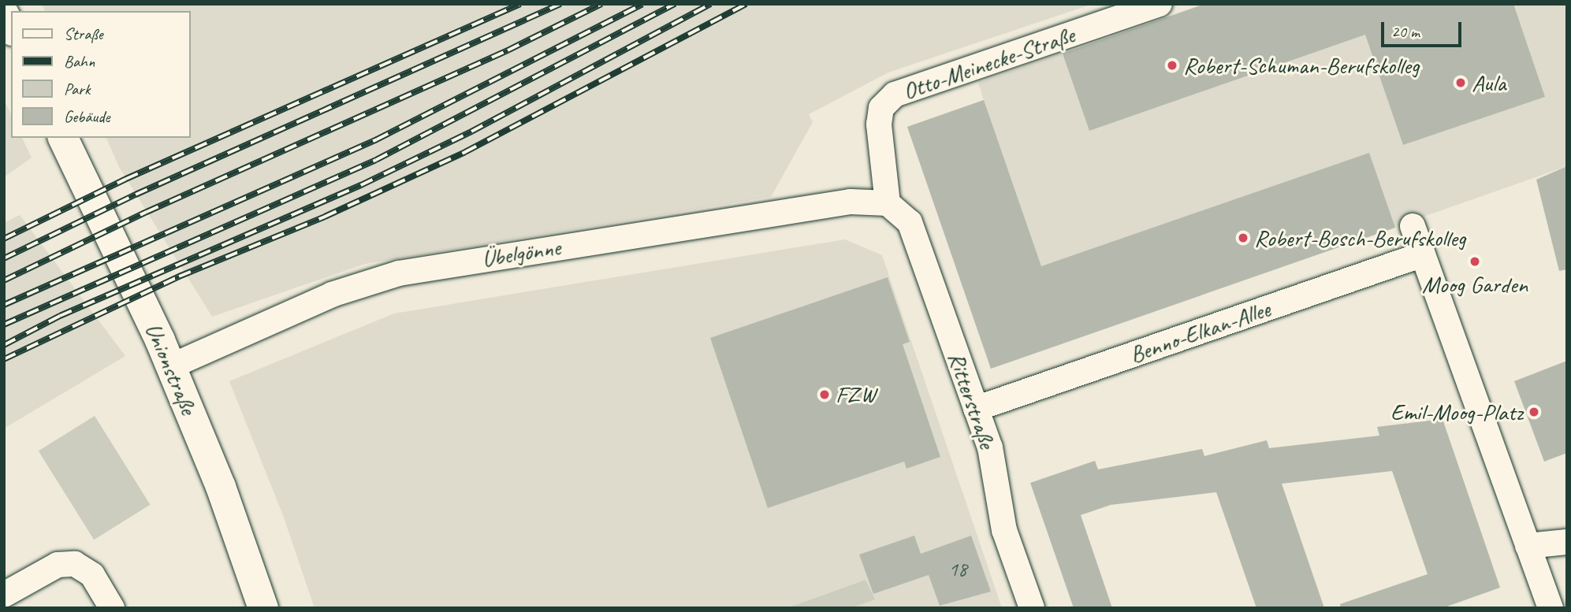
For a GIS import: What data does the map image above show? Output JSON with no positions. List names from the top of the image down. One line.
{"streets":{"main road":["Unionstraße"],"street":["Otto-Meinecke-Straße","Übelgönne","Benno-Elkan-Allee","Ritterstraße"]},"crossings":[["Otto-Meinecke-Straße","Übelgönne"],["Otto-Meinecke-Straße","Ritterstraße"],["Übelgönne","Unionstraße"],["Übelgönne","Ritterstraße"],["Benno-Elkan-Allee","Ritterstraße"]],"places":["Robert-Schuman-Berufskolleg","Aula","Robert-Bosch-Berufskolleg","Moog Garden","FZW","Emil-Moog-Platz"],"house_numbers":["18"],"legend":["Straße","Bahn","Park","Gebäude"],"scale_bar":"20 m"}
